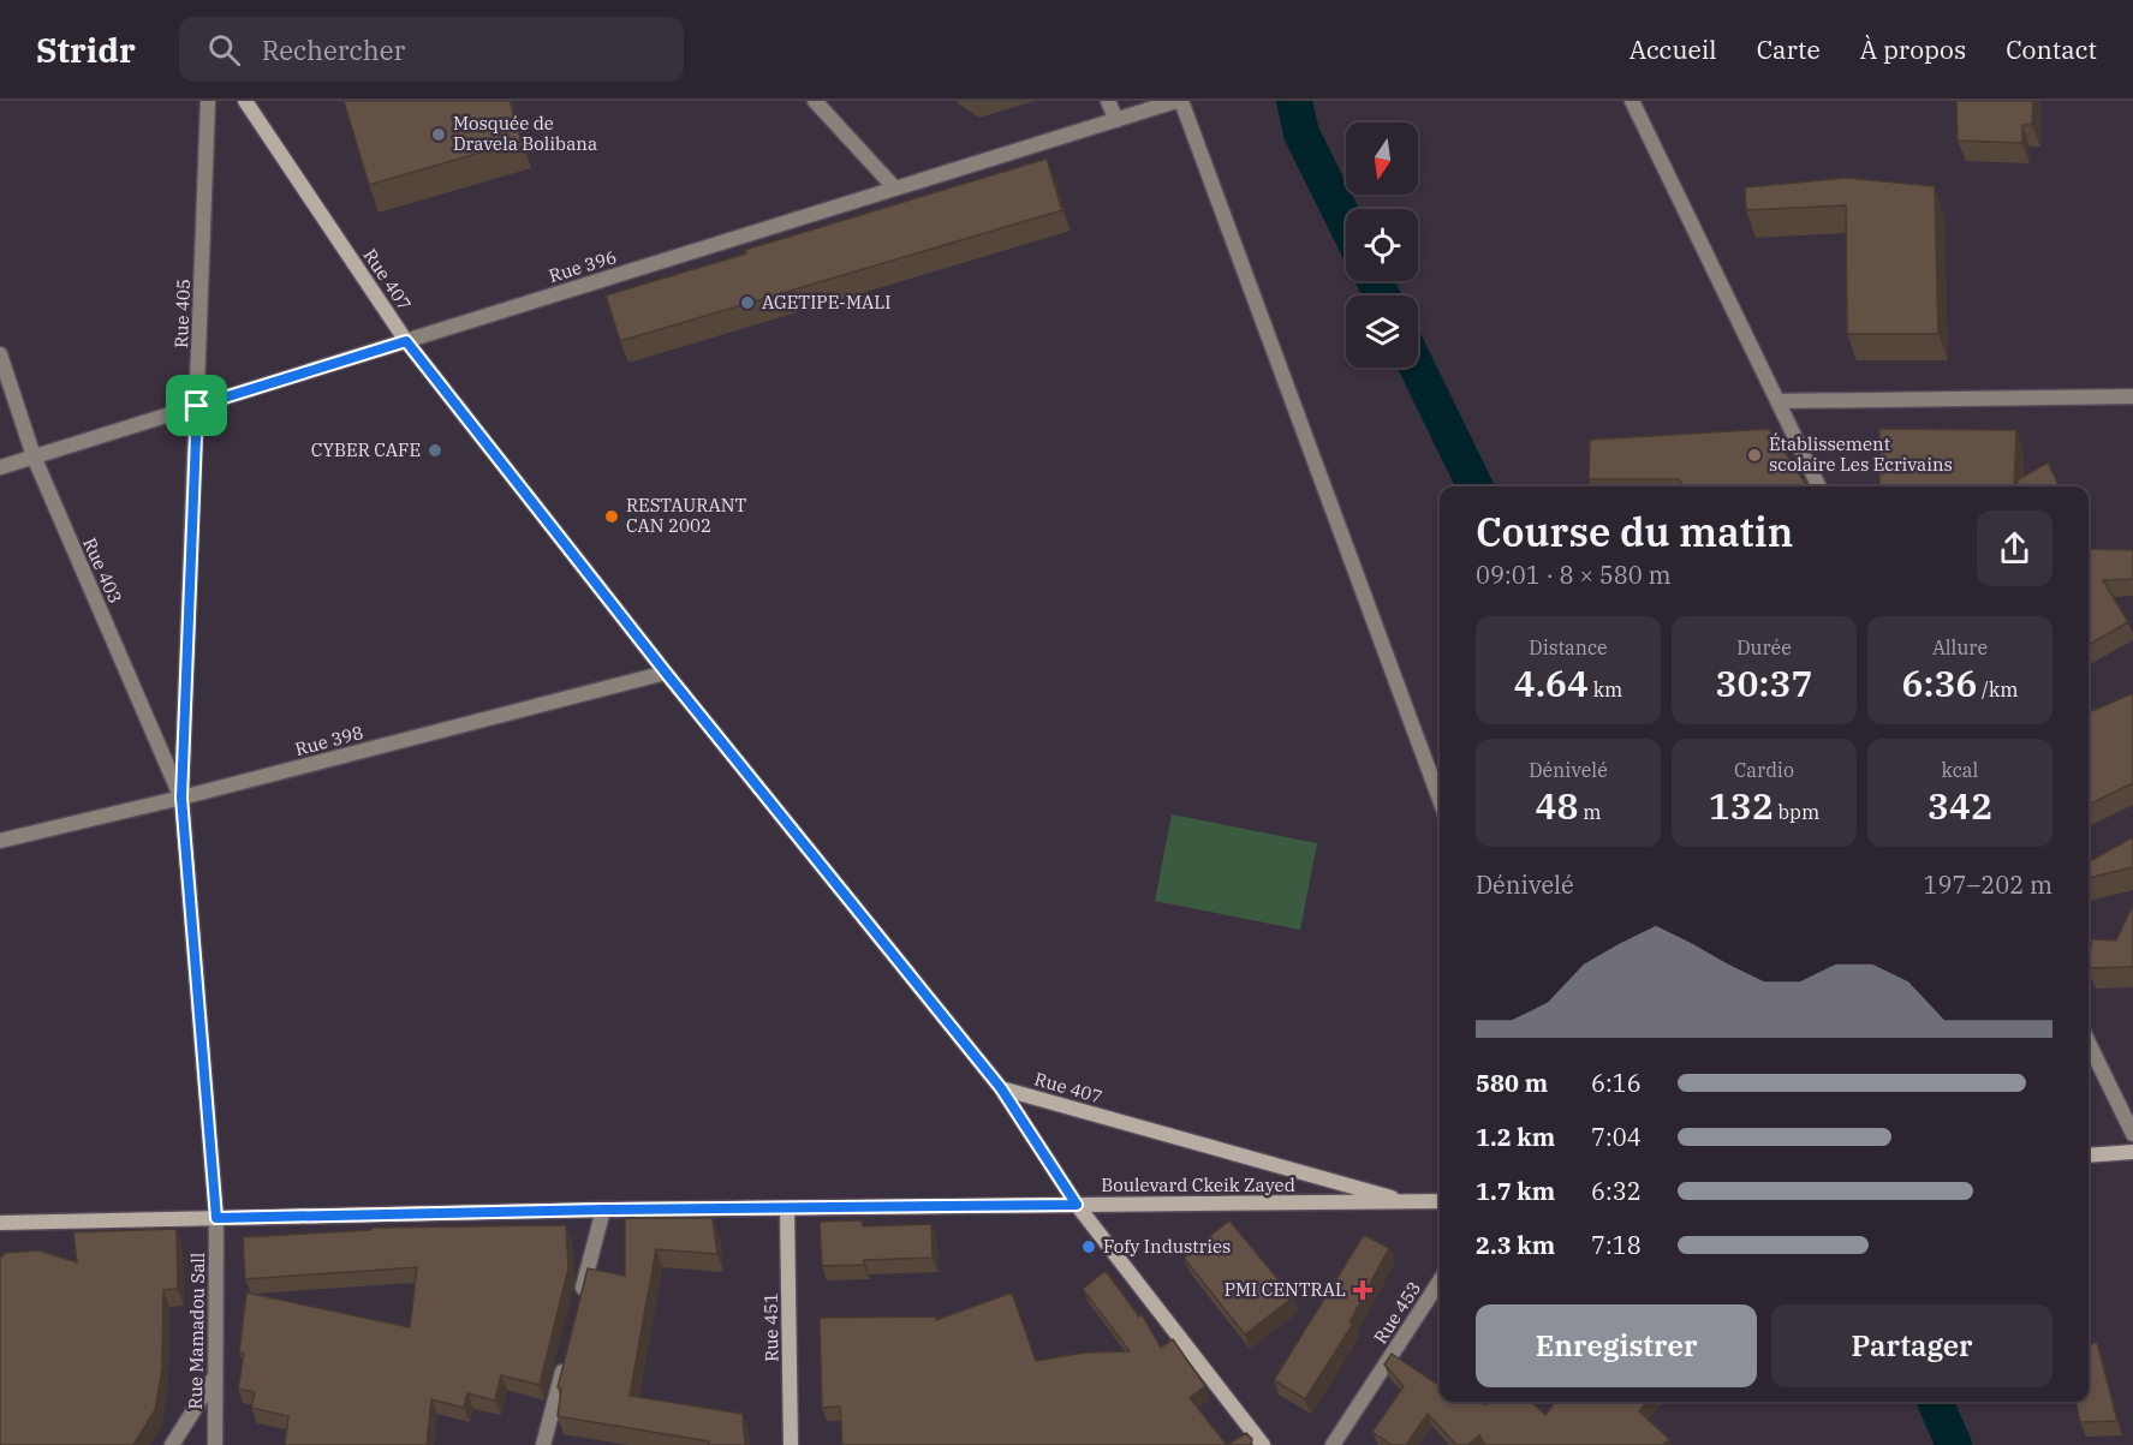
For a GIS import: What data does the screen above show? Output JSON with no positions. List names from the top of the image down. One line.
{"streets":{"main road":["Rue 407","Boulevard Ckeik Zayed","Rue 451"],"street":["Rue 396","Rue 405","Rue 403","Rue 398","Rue 453","Rue Mamadou Sall"]},"crossings":[["Rue 396","Rue 407"],["Rue 396","Rue 405"],["Rue 396","Rue 403"],["Rue 407","Rue 398"],["Rue 407","Boulevard Ckeik Zayed"],["Rue 405","Rue 403"],["Rue 405","Rue 398"],["Rue 405","Boulevard Ckeik Zayed"],["Rue 405","Rue Mamadou Sall"],["Rue 403","Rue 398"],["Boulevard Ckeik Zayed","Rue 451"],["Boulevard Ckeik Zayed","Rue Mamadou Sall"]],"places":{"other":["Mosquée de Dravela Bolibana","AGETIPE-MALI","CYBER CAFE","Établissement scolaire Les Ecrivains","RESTAURANT CAN 2002","Fofy Industries"],"health":["PMI CENTRAL"]},"north":"bottom","page":{"header":"Stridr","search":"Rechercher","nav":["Accueil","Carte","À propos","Contact"],"heading":["Course du matin","09:01 · 8 × 580 m"],"stats":[["Distance","4.64 km"],["Durée","30:37"],["Allure","6:36 /km"],["Dénivelé","48 m"],["Cardio","132 bpm"],["kcal","342"]],"chart":["Dénivelé","197–202 m"],"list":[{"name":"580 m","note":"6:16"},{"name":"1.2 km","note":"7:04"},{"name":"1.7 km","note":"6:32"},{"name":"2.3 km","note":"7:18"}],"buttons":["Enregistrer","Partager"]}}
